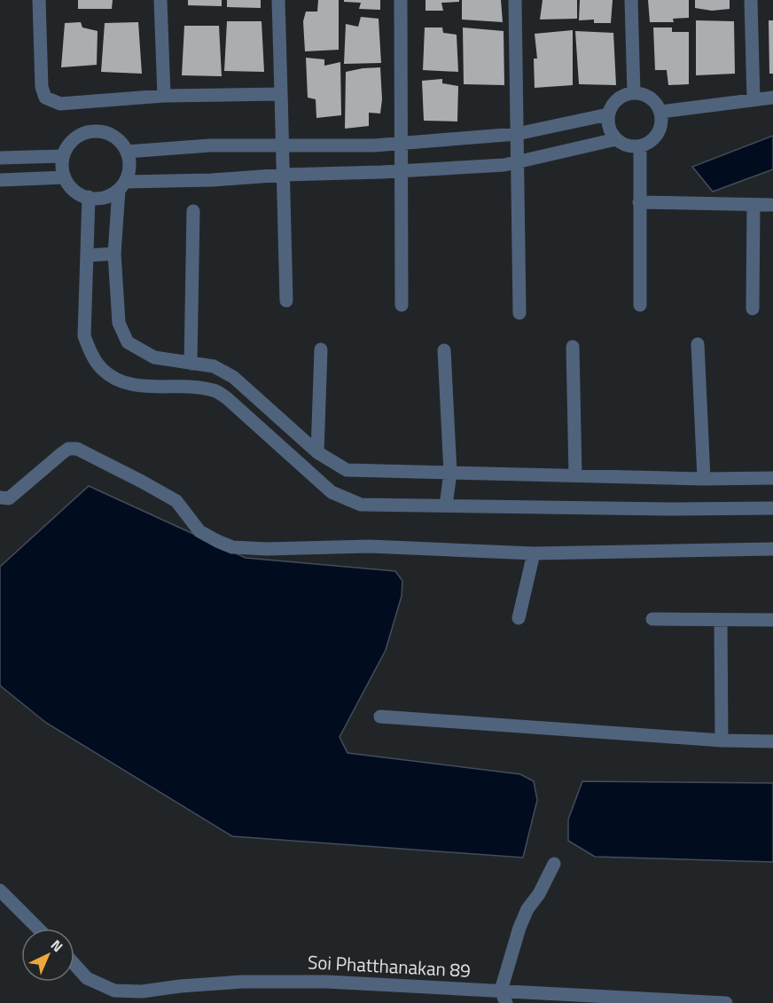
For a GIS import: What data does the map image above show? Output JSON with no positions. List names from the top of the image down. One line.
{"streets":{"street":["Soi Phatthanakan 89"]},"north":"top right"}
